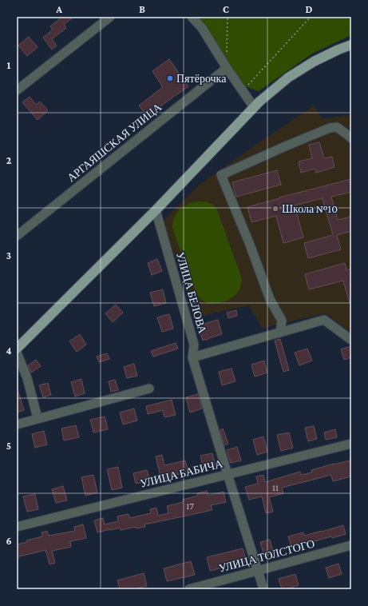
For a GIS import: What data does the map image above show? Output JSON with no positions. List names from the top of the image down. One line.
{"streets":{"street":["АРГАЯШСКАЯ УЛИЦА","УЛИЦА БЕЛОВА","УЛИЦА БАБИЧА","УЛИЦА ТОЛСТОГО"]},"crossings":[["УЛИЦА БЕЛОВА","УЛИЦА БАБИЧА"],["УЛИЦА БЕЛОВА","УЛИЦА ТОЛСТОГО"]],"places":["Пятёрочка","Школа №10"],"house_numbers":["11","17"],"grid":{"columns":["A","B","C","D"],"rows":["1","2","3","4","5","6"]}}
